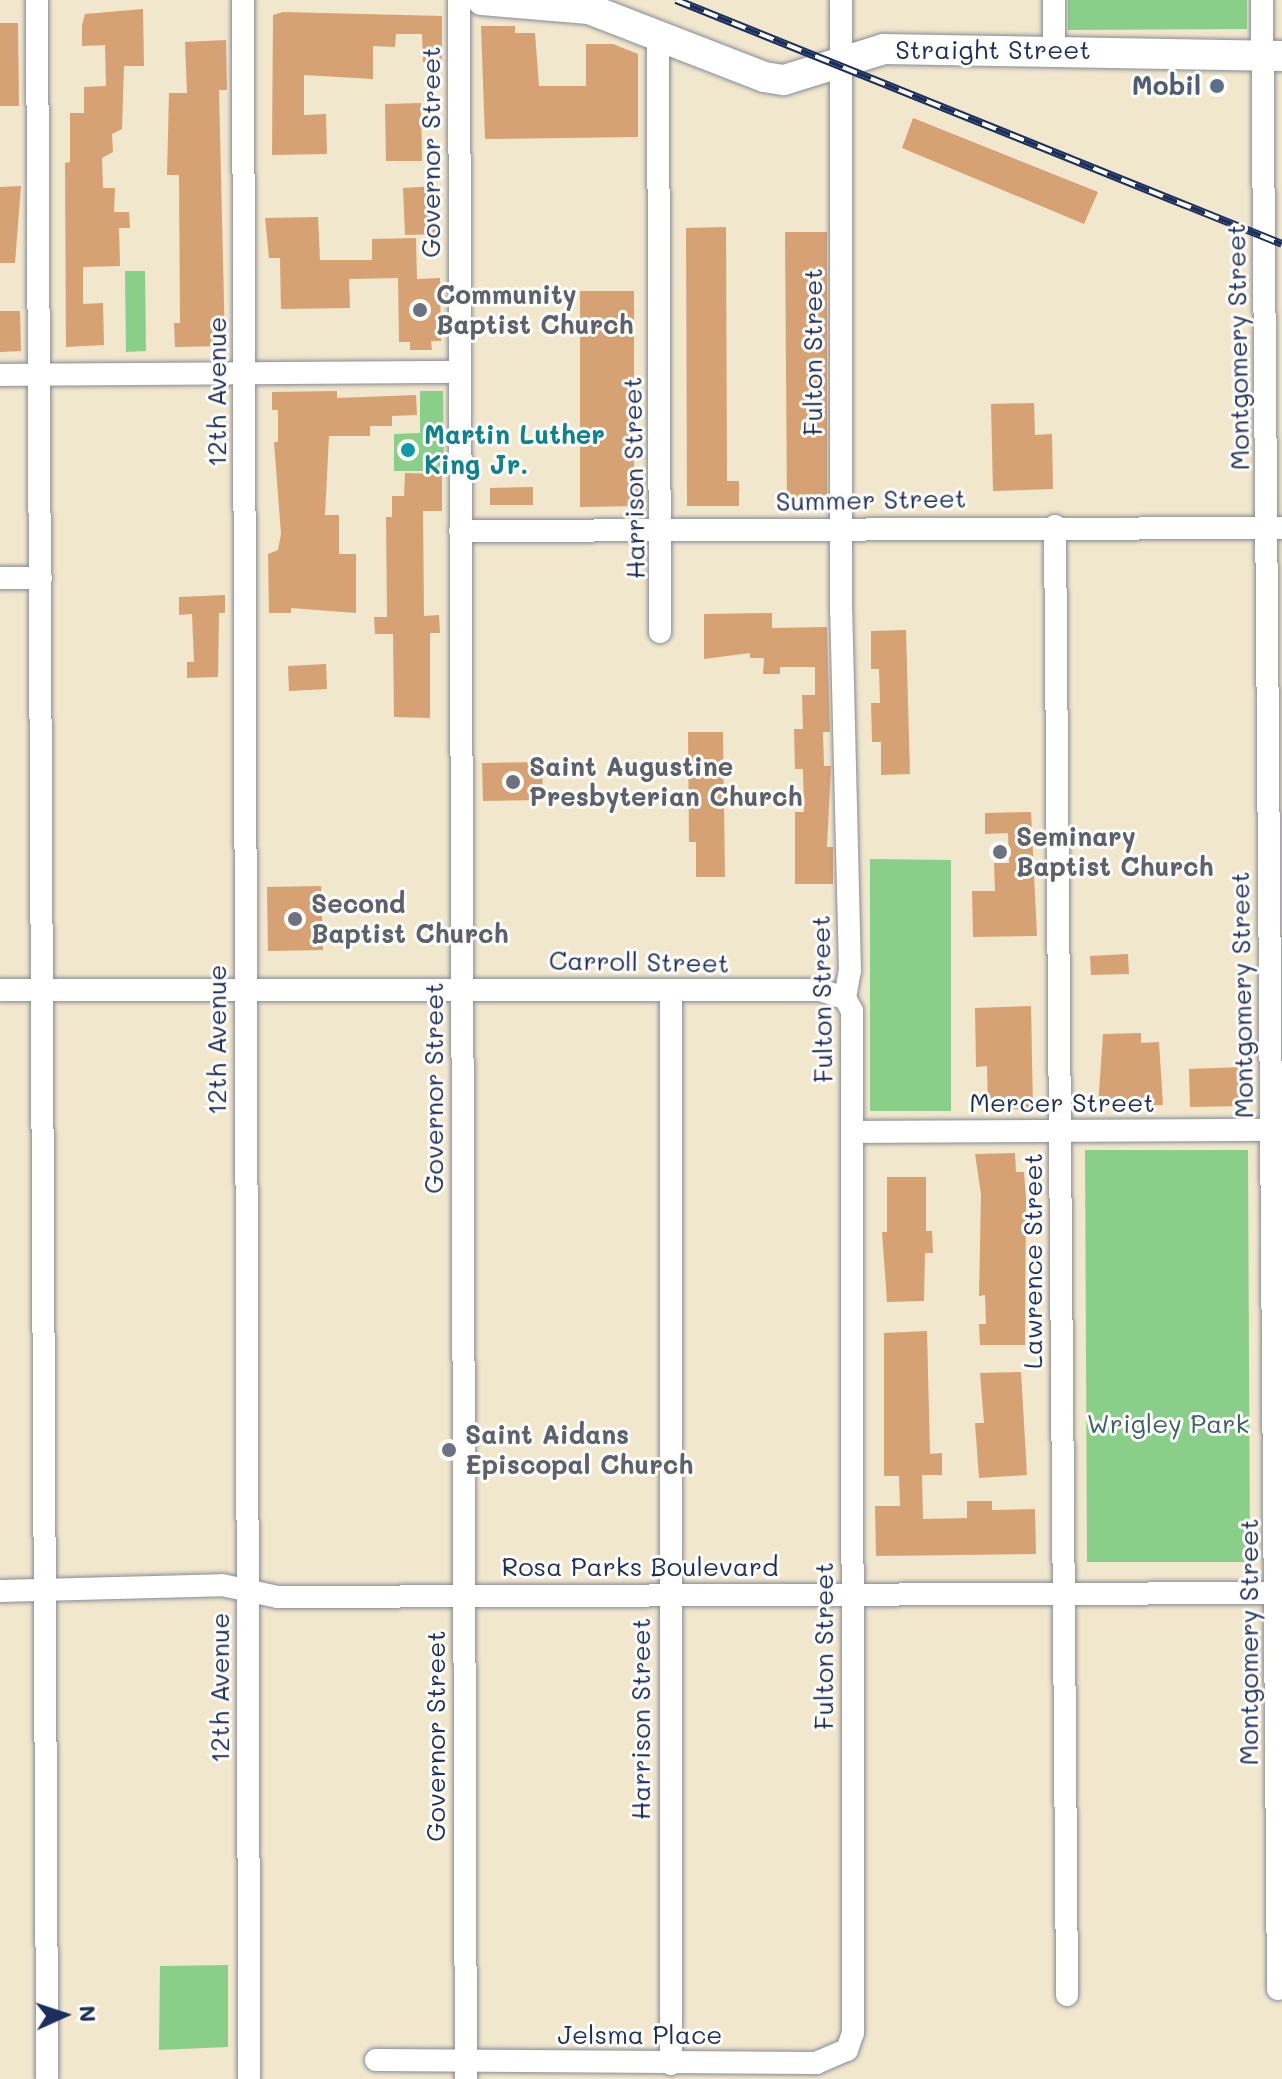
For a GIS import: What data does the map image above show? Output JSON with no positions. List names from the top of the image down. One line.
{"streets":{"main road":["Straight Street"],"street":["Governor Street","Montgomery Street","Fulton Street","12th Avenue","Harrison Street","Summer Street","Carroll Street","Mercer Street","Lawrence Street","Rosa Parks Boulevard","Jelsma Place"]},"crossings":[["Straight Street","Montgomery Street"],["Straight Street","Fulton Street"],["Straight Street","Harrison Street"],["Governor Street","Summer Street"],["Governor Street","Carroll Street"],["Governor Street","Rosa Parks Boulevard"],["Governor Street","Jelsma Place"],["Montgomery Street","Summer Street"],["Montgomery Street","Mercer Street"],["Montgomery Street","Rosa Parks Boulevard"],["Fulton Street","Summer Street"],["Fulton Street","Carroll Street"],["Fulton Street","Mercer Street"],["Fulton Street","Rosa Parks Boulevard"],["Fulton Street","Jelsma Place"],["12th Avenue","Carroll Street"],["12th Avenue","Rosa Parks Boulevard"],["Harrison Street","Summer Street"],["Harrison Street","Carroll Street"],["Harrison Street","Rosa Parks Boulevard"],["Harrison Street","Jelsma Place"],["Summer Street","Lawrence Street"],["Mercer Street","Lawrence Street"],["Lawrence Street","Rosa Parks Boulevard"]],"parks":["Wrigley Park"],"places":["Mobil","Community Baptist Church","Martin Luther King Jr.","Saint Augustine Presbyterian Church","Seminary Baptist Church","Second Baptist Church","Saint Aidans Episcopal Church"],"north":"right"}
